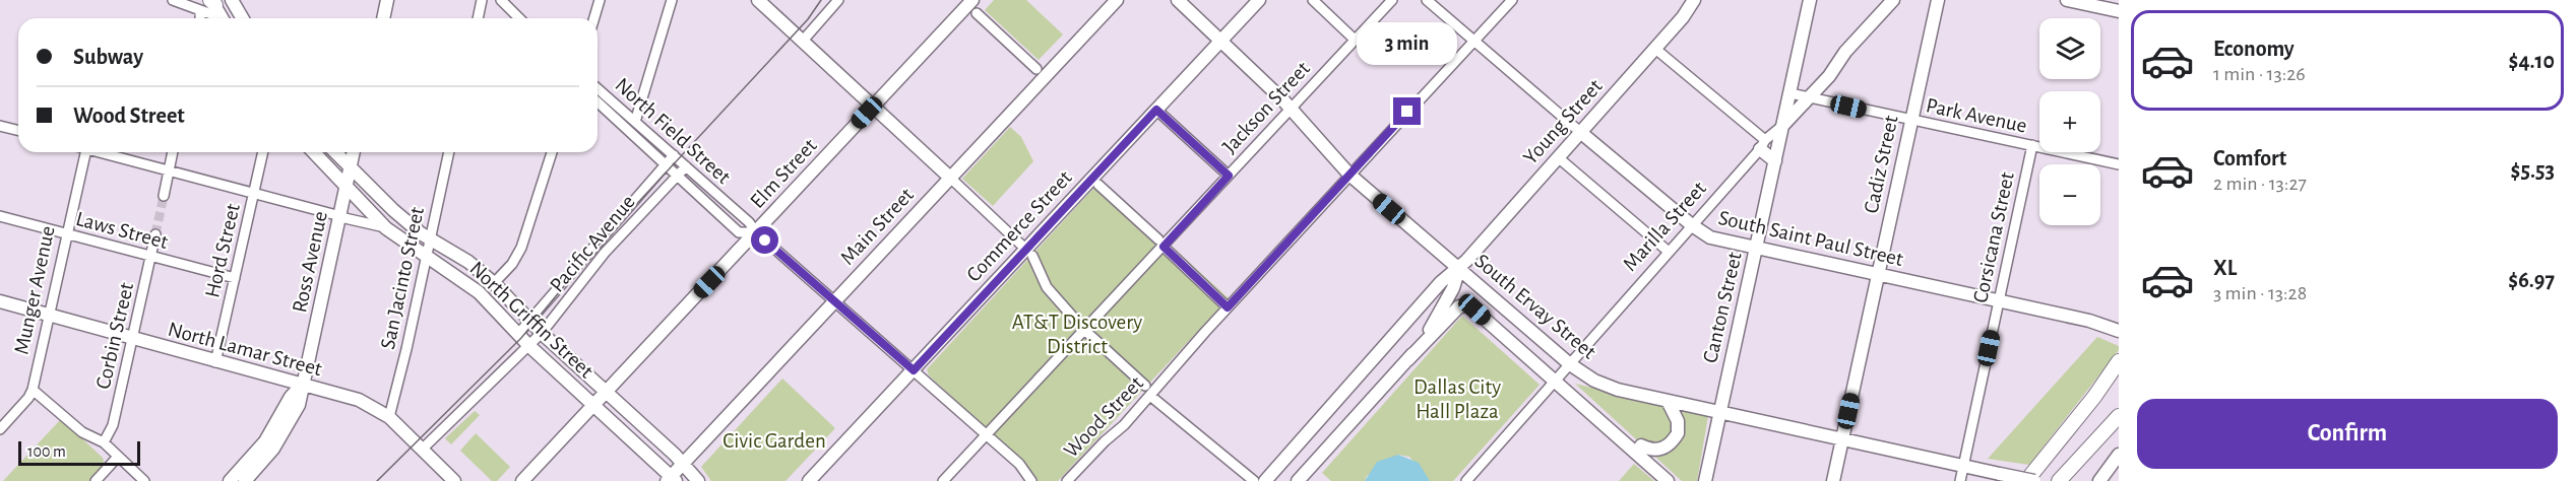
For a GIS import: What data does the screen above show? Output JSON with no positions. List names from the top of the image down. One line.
{"streets":{"main road":["Young Street","Cadiz Street","Elm Street","Main Street","Commerce Street","Marilla Street","South Saint Paul Street","Ross Avenue","South Ervay Street","Canton Street","North Griffin Street","North Lamar Street"],"street":["Jackson Street","Park Avenue","North Field Street","Laws Street","Corsicana Street","Pacific Avenue","Hord Street","San Jacinto Street","Munger Avenue","Corbin Street","Wood Street"]},"crossings":[["Jackson Street","North Field Street"],["Jackson Street","South Ervay Street"],["Park Avenue","Cadiz Street"],["Park Avenue","Marilla Street"],["Park Avenue","Corsicana Street"],["Park Avenue","Canton Street"],["Young Street","South Saint Paul Street"],["Young Street","South Ervay Street"],["North Field Street","Elm Street"],["North Field Street","Main Street"],["North Field Street","Commerce Street"],["North Field Street","Pacific Avenue"],["Cadiz Street","South Saint Paul Street"],["Cadiz Street","South Ervay Street"],["Elm Street","North Griffin Street"],["Main Street","North Griffin Street"],["Commerce Street","South Ervay Street"],["Marilla Street","South Saint Paul Street"],["Marilla Street","South Ervay Street"],["Marilla Street","Canton Street"],["Laws Street","Hord Street"],["Laws Street","Munger Avenue"],["Laws Street","Corbin Street"],["Corsicana Street","South Saint Paul Street"],["Corsicana Street","South Ervay Street"],["South Saint Paul Street","Canton Street"],["South Saint Paul Street","Wood Street"],["Pacific Avenue","North Griffin Street"],["Pacific Avenue","North Lamar Street"],["Hord Street","North Lamar Street"],["Ross Avenue","North Griffin Street"],["Ross Avenue","North Lamar Street"],["San Jacinto Street","North Griffin Street"],["San Jacinto Street","North Lamar Street"],["Munger Avenue","North Lamar Street"],["South Ervay Street","Canton Street"],["South Ervay Street","Wood Street"],["Corbin Street","North Lamar Street"]],"parks":["AT&T Discovery District","Dallas City Hall Plaza","Civic Garden"],"scale_bar":"100 m","page":{"list":[{"name":"Economy","note":"1 min · 13:26","value":"$4.10"},{"name":"Comfort","note":"2 min · 13:27","value":"$5.53"},{"name":"XL","note":"3 min · 13:28","value":"$6.97"}],"map_buttons":["+","−"],"banner":["Subway","Wood Street"],"bubble":"3 min","buttons":"Confirm","scale":"100 m"}}
